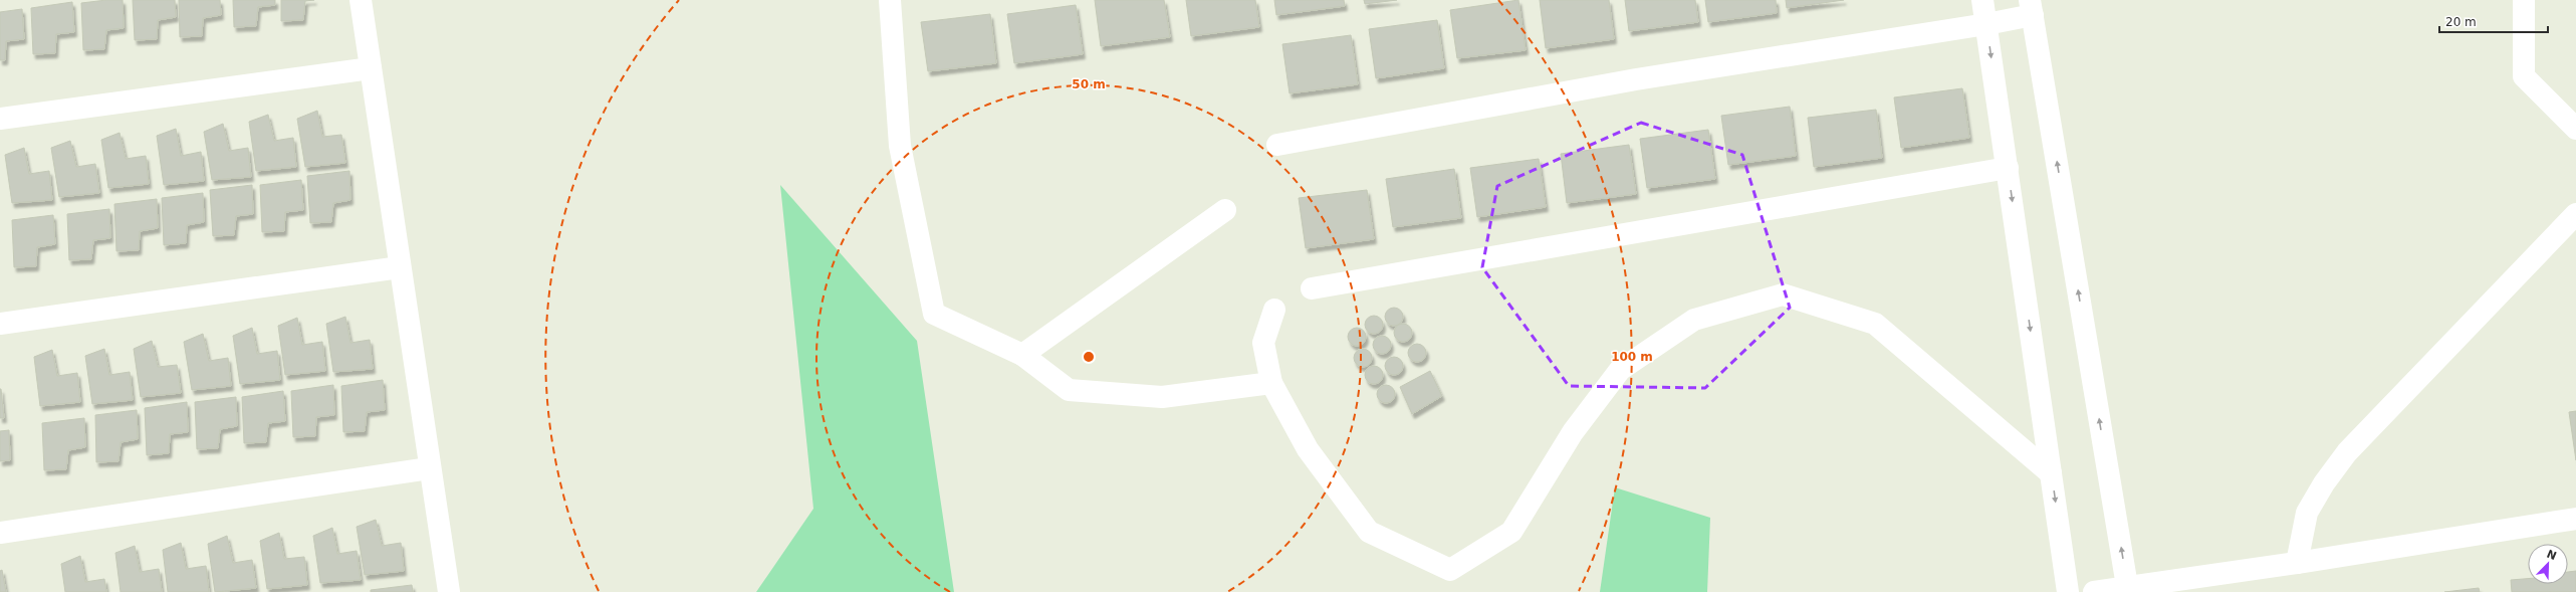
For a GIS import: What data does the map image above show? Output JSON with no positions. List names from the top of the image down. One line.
{"scale_bar":"20 m","north":"top right","rings":["50 m","100 m"]}
